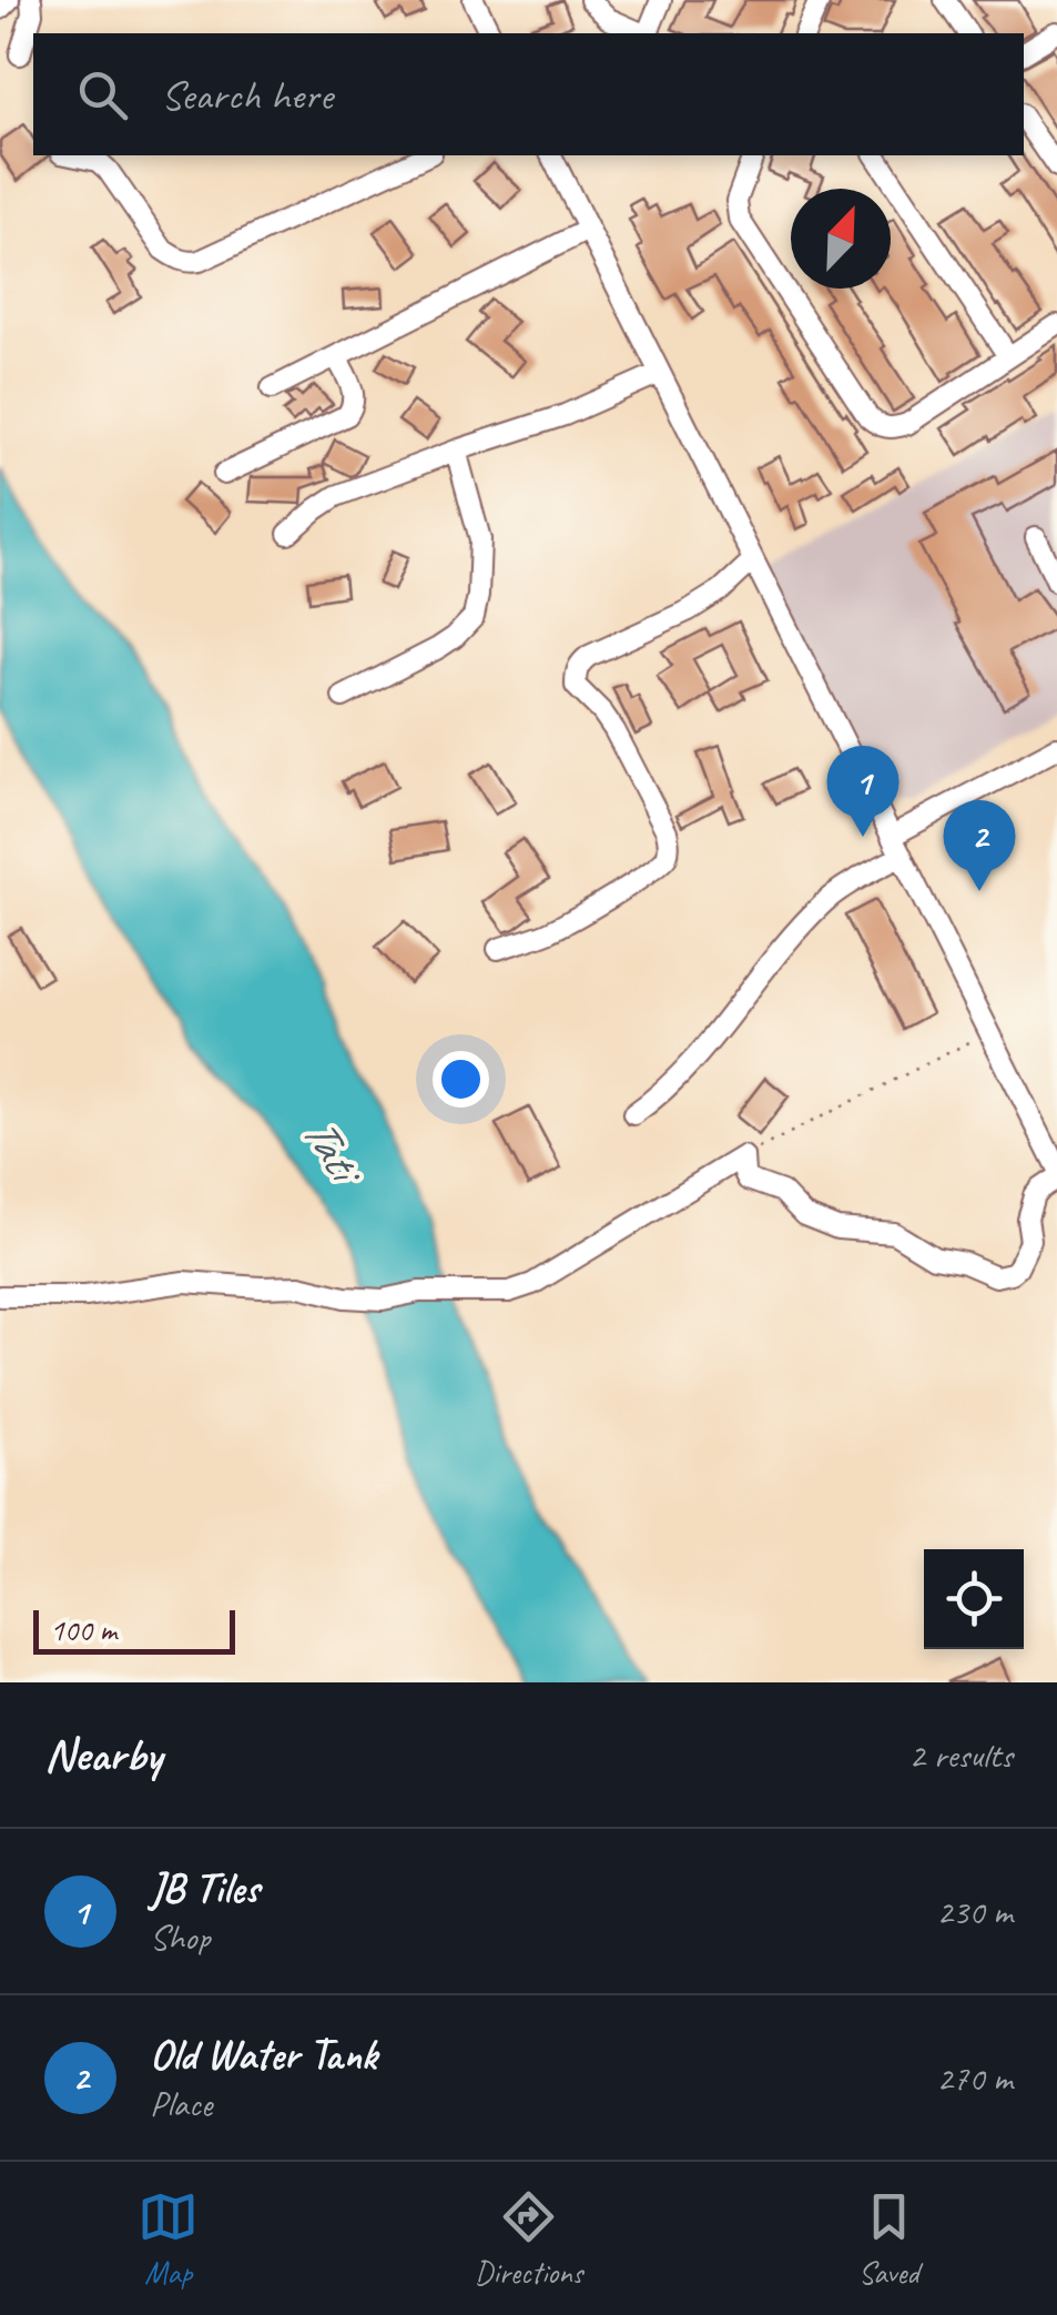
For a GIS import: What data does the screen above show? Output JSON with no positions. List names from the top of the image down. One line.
{"water":["Tati"],"scale_bar":"100 m","north":"top right","page":{"search":"Search here","pins":["1","2"],"scale":"100 m","heading":["Nearby","2 results"],"list":[{"mark":"1","name":"JB Tiles","note":"Shop","value":"230 m"},{"mark":"2","name":"Old Water Tank","note":"Place","value":"270 m"}],"nav":["Map","Directions","Saved"]}}
